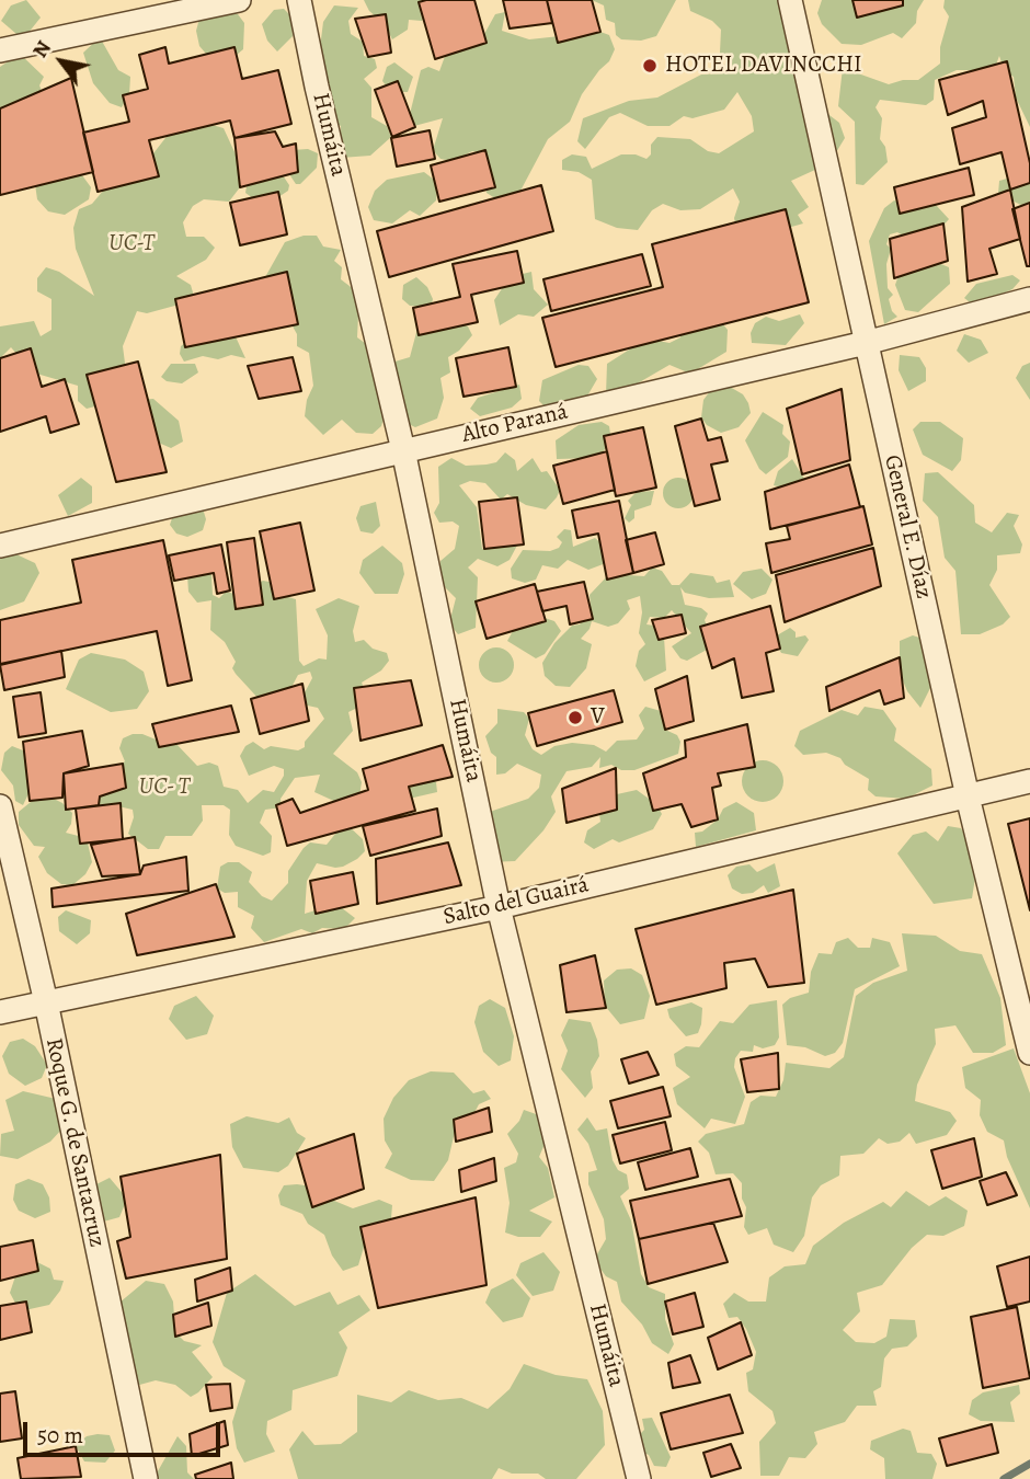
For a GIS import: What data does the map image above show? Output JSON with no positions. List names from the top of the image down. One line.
{"streets":{"street":["Humáita","Alto Paraná","General E. Díaz","Salto del Guairá","Roque G. de Santacruz"]},"crossings":[["Humáita","Alto Paraná"],["Humáita","Salto del Guairá"],["Alto Paraná","General E. Díaz"],["General E. Díaz","Salto del Guairá"],["Salto del Guairá","Roque G. de Santacruz"]],"parks":["UC-T","UC- T"],"places":["HOTEL DAVINCCHI","V"],"scale_bar":"50 m","north":"top left"}
